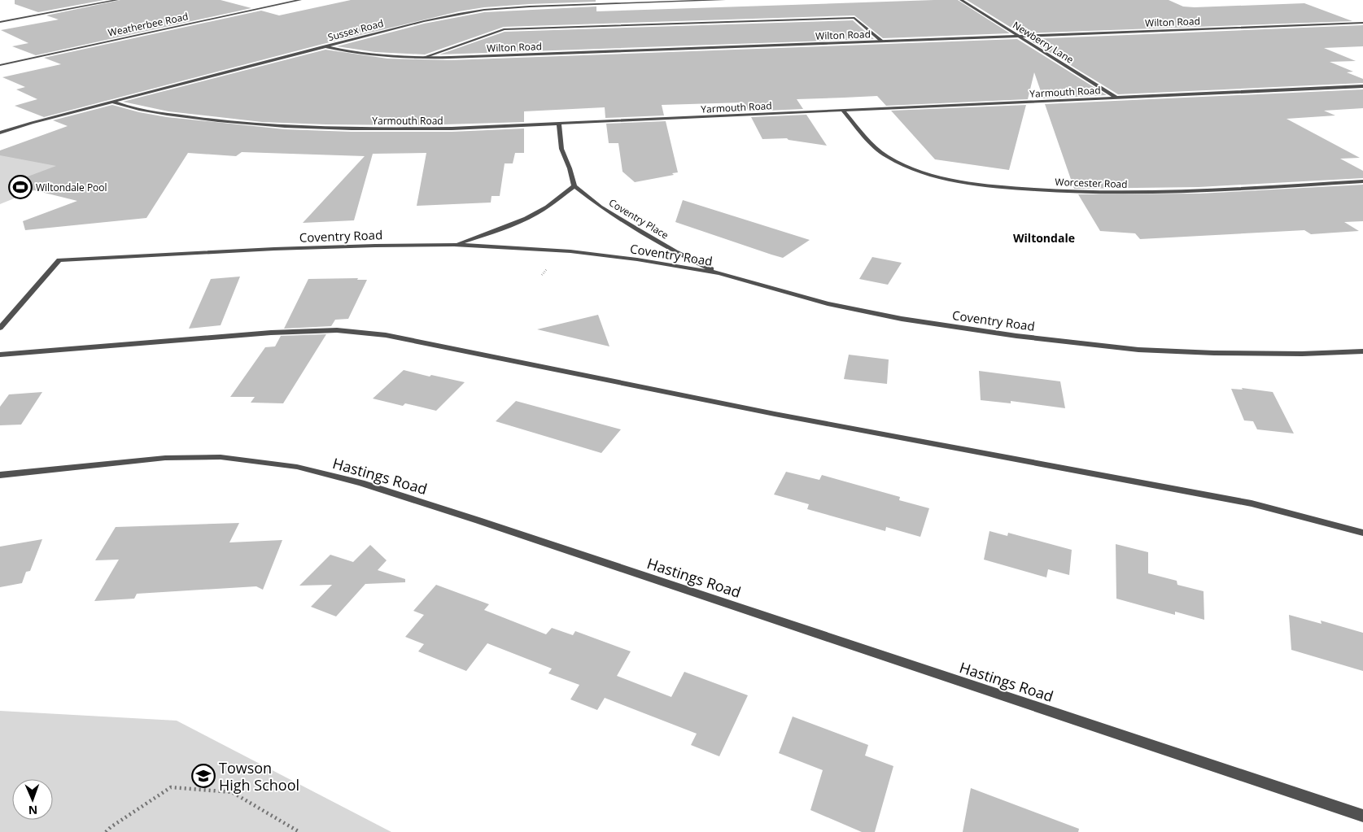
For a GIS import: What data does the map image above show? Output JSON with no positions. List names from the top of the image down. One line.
{"streets":{"street":["Wilton Road","Weatherbee Road","Sussex Road","Newberry Lane","Yarmouth Road","Worcester Road","Coventry Place","Coventry Road","Hastings Road"]},"crossings":[["Wilton Road","Sussex Road"],["Wilton Road","Newberry Lane"],["Sussex Road","Yarmouth Road"],["Newberry Lane","Yarmouth Road"],["Yarmouth Road","Worcester Road"],["Coventry Place","Coventry Road"]],"districts":["Wiltondale"],"places":{"sports":["Wiltondale Pool"],"school or university":["Towson High School"]},"north":"bottom"}
